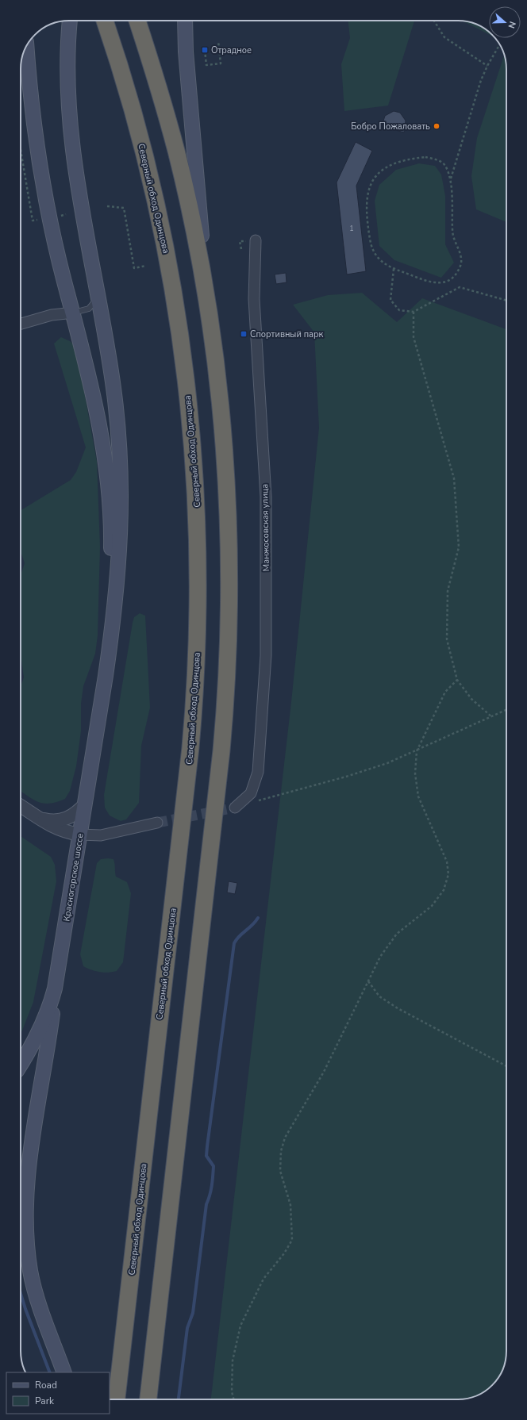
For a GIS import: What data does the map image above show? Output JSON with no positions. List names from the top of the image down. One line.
{"streets":{"highway":["Северный обход Одинцова"],"main road":["Красногорское шоссе"],"street":["Манжосовская улица"]},"places":{"transit":["Отрадное","Спортивный парк"],"other":["Бобро Пожаловать"]},"house_numbers":["1"],"legend":["Road","Park"],"north":"right"}
